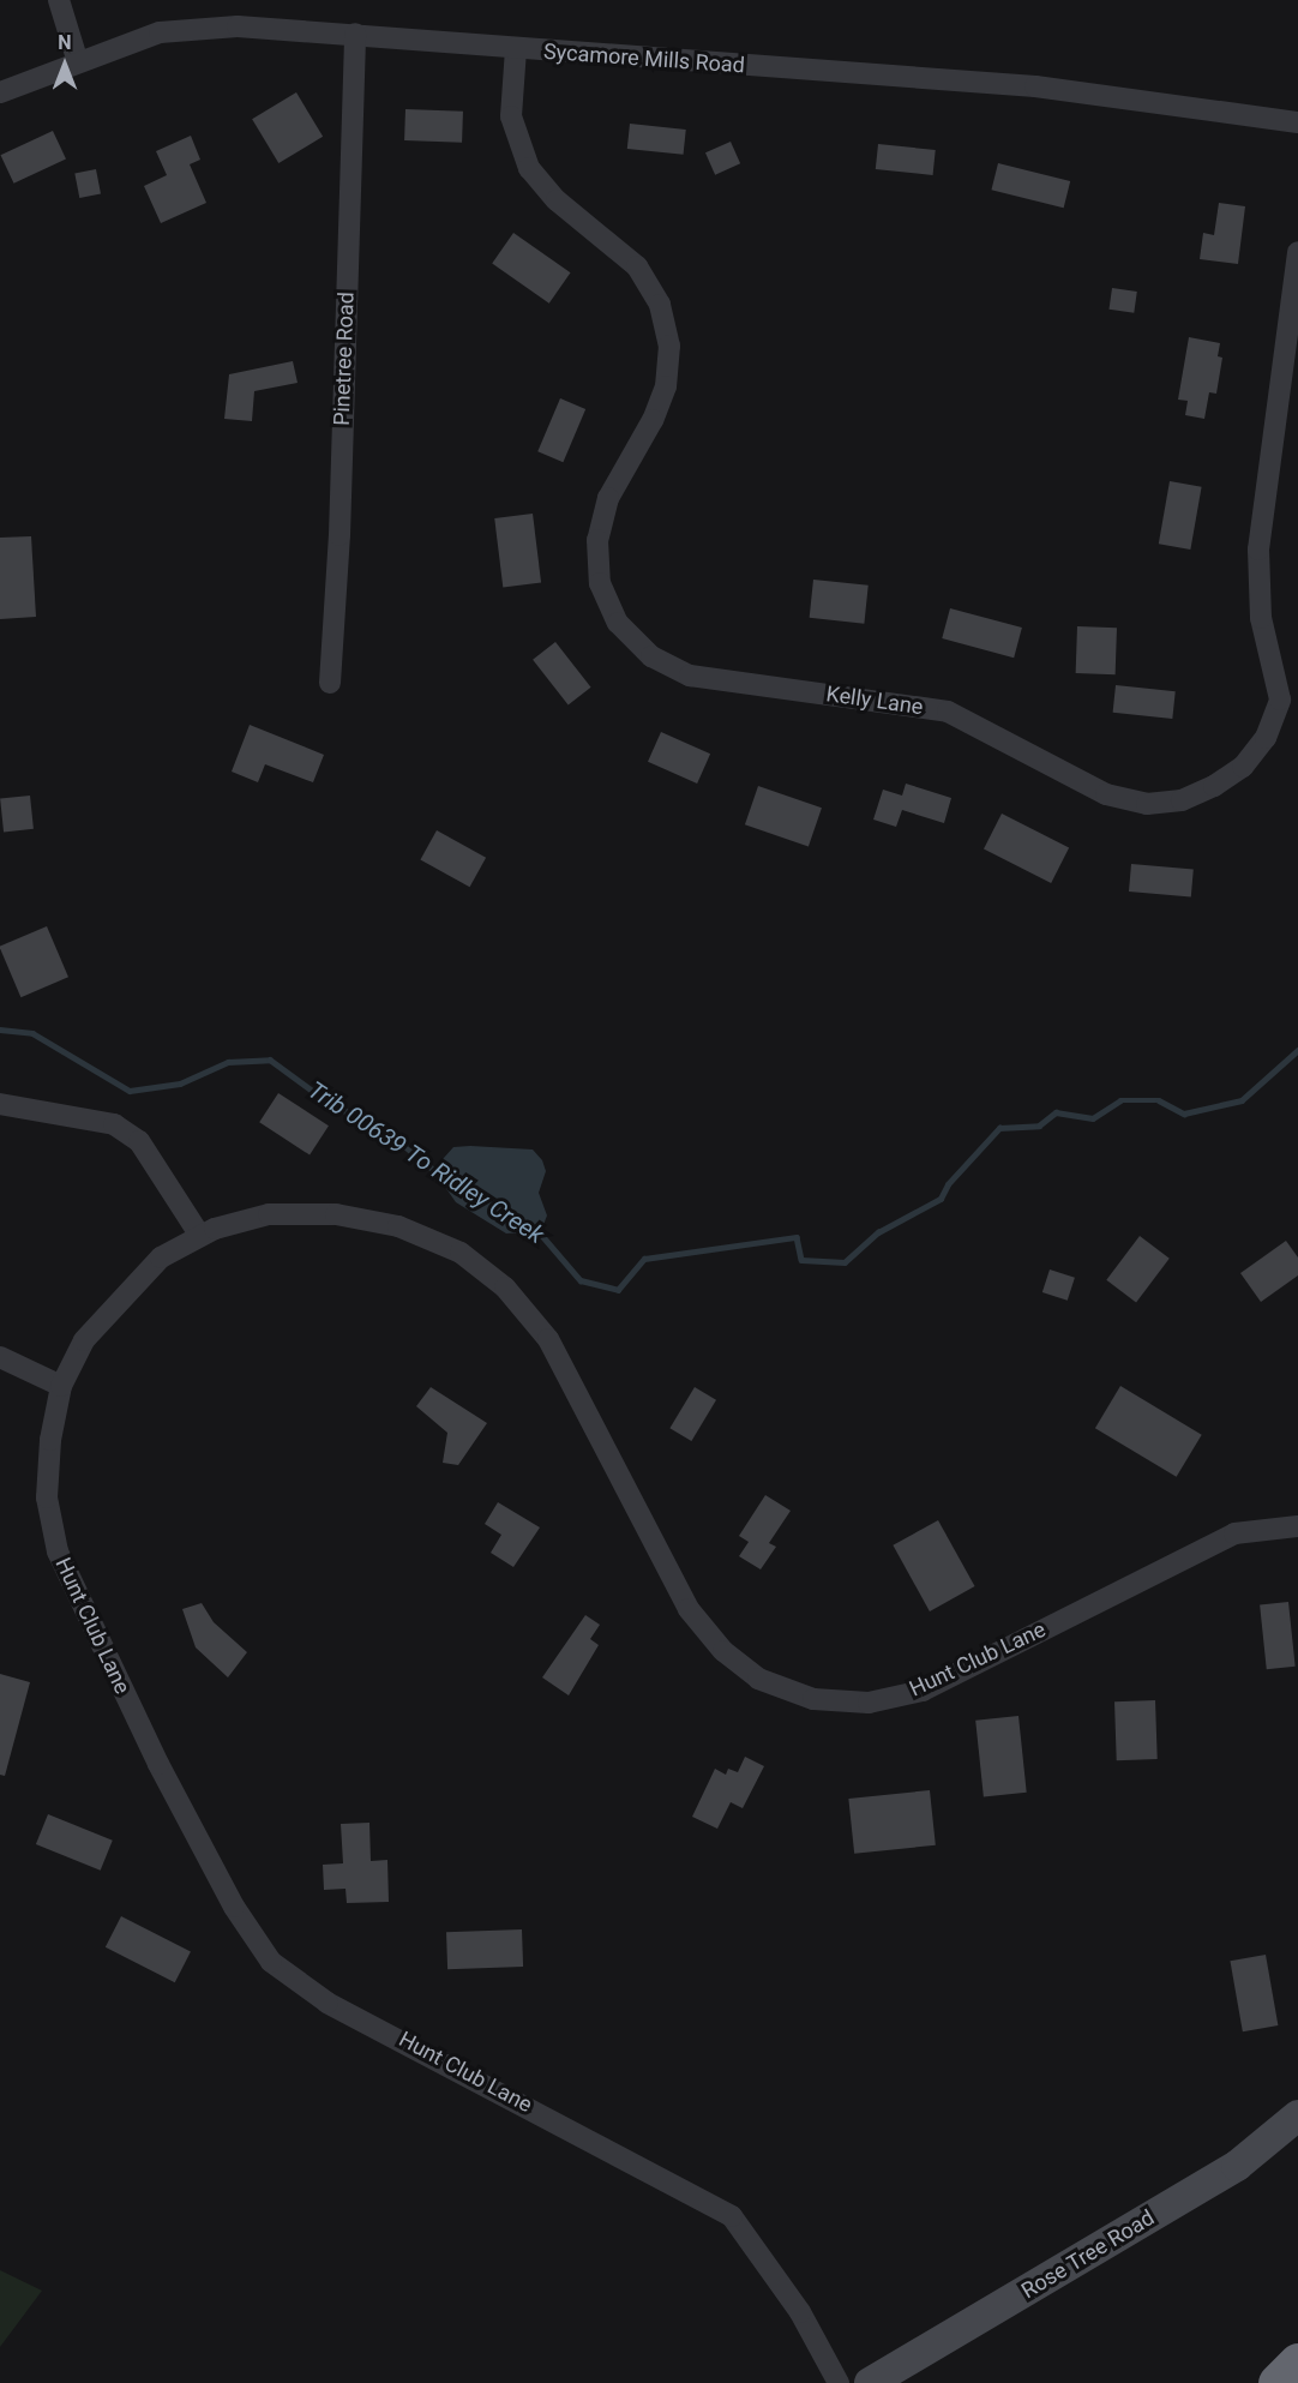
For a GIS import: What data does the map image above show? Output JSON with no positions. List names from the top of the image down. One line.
{"streets":{"street":["Sycamore Mills Road","Pinetree Road","Kelly Lane","Hunt Club Lane","Rose Tree Road"]},"crossings":[["Sycamore Mills Road","Pinetree Road"],["Sycamore Mills Road","Kelly Lane"]],"water":["Trib 00639 To Ridley Creek"],"north":"top"}
